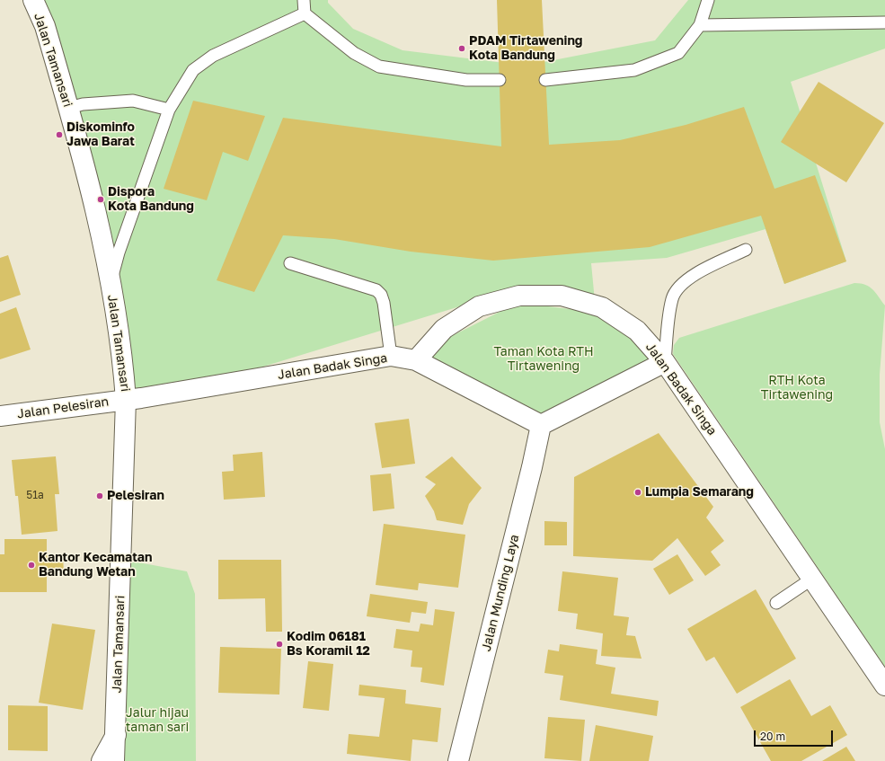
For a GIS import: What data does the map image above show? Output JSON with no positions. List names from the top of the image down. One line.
{"streets":{"main road":["Jalan Tamansari","Jalan Badak Singa","Jalan Pelesiran","Jalan Munding Laya"]},"crossings":[["Jalan Tamansari","Jalan Badak Singa"],["Jalan Tamansari","Jalan Pelesiran"],["Jalan Badak Singa","Jalan Pelesiran"]],"parks":["Taman Kota RTH Tirtawening","RTH Kota Tirtawening","Jalur hijau taman sari"],"places":["PDAM Tirtawening Kota Bandung","Diskominfo Jawa Barat","Dispora Kota Bandung","Lumpia Semarang","Pelesiran","Kantor Kecamatan Bandung Wetan","Kodim 06181 Bs Koramil 12"],"house_numbers":["51a"],"scale_bar":"20 m"}
